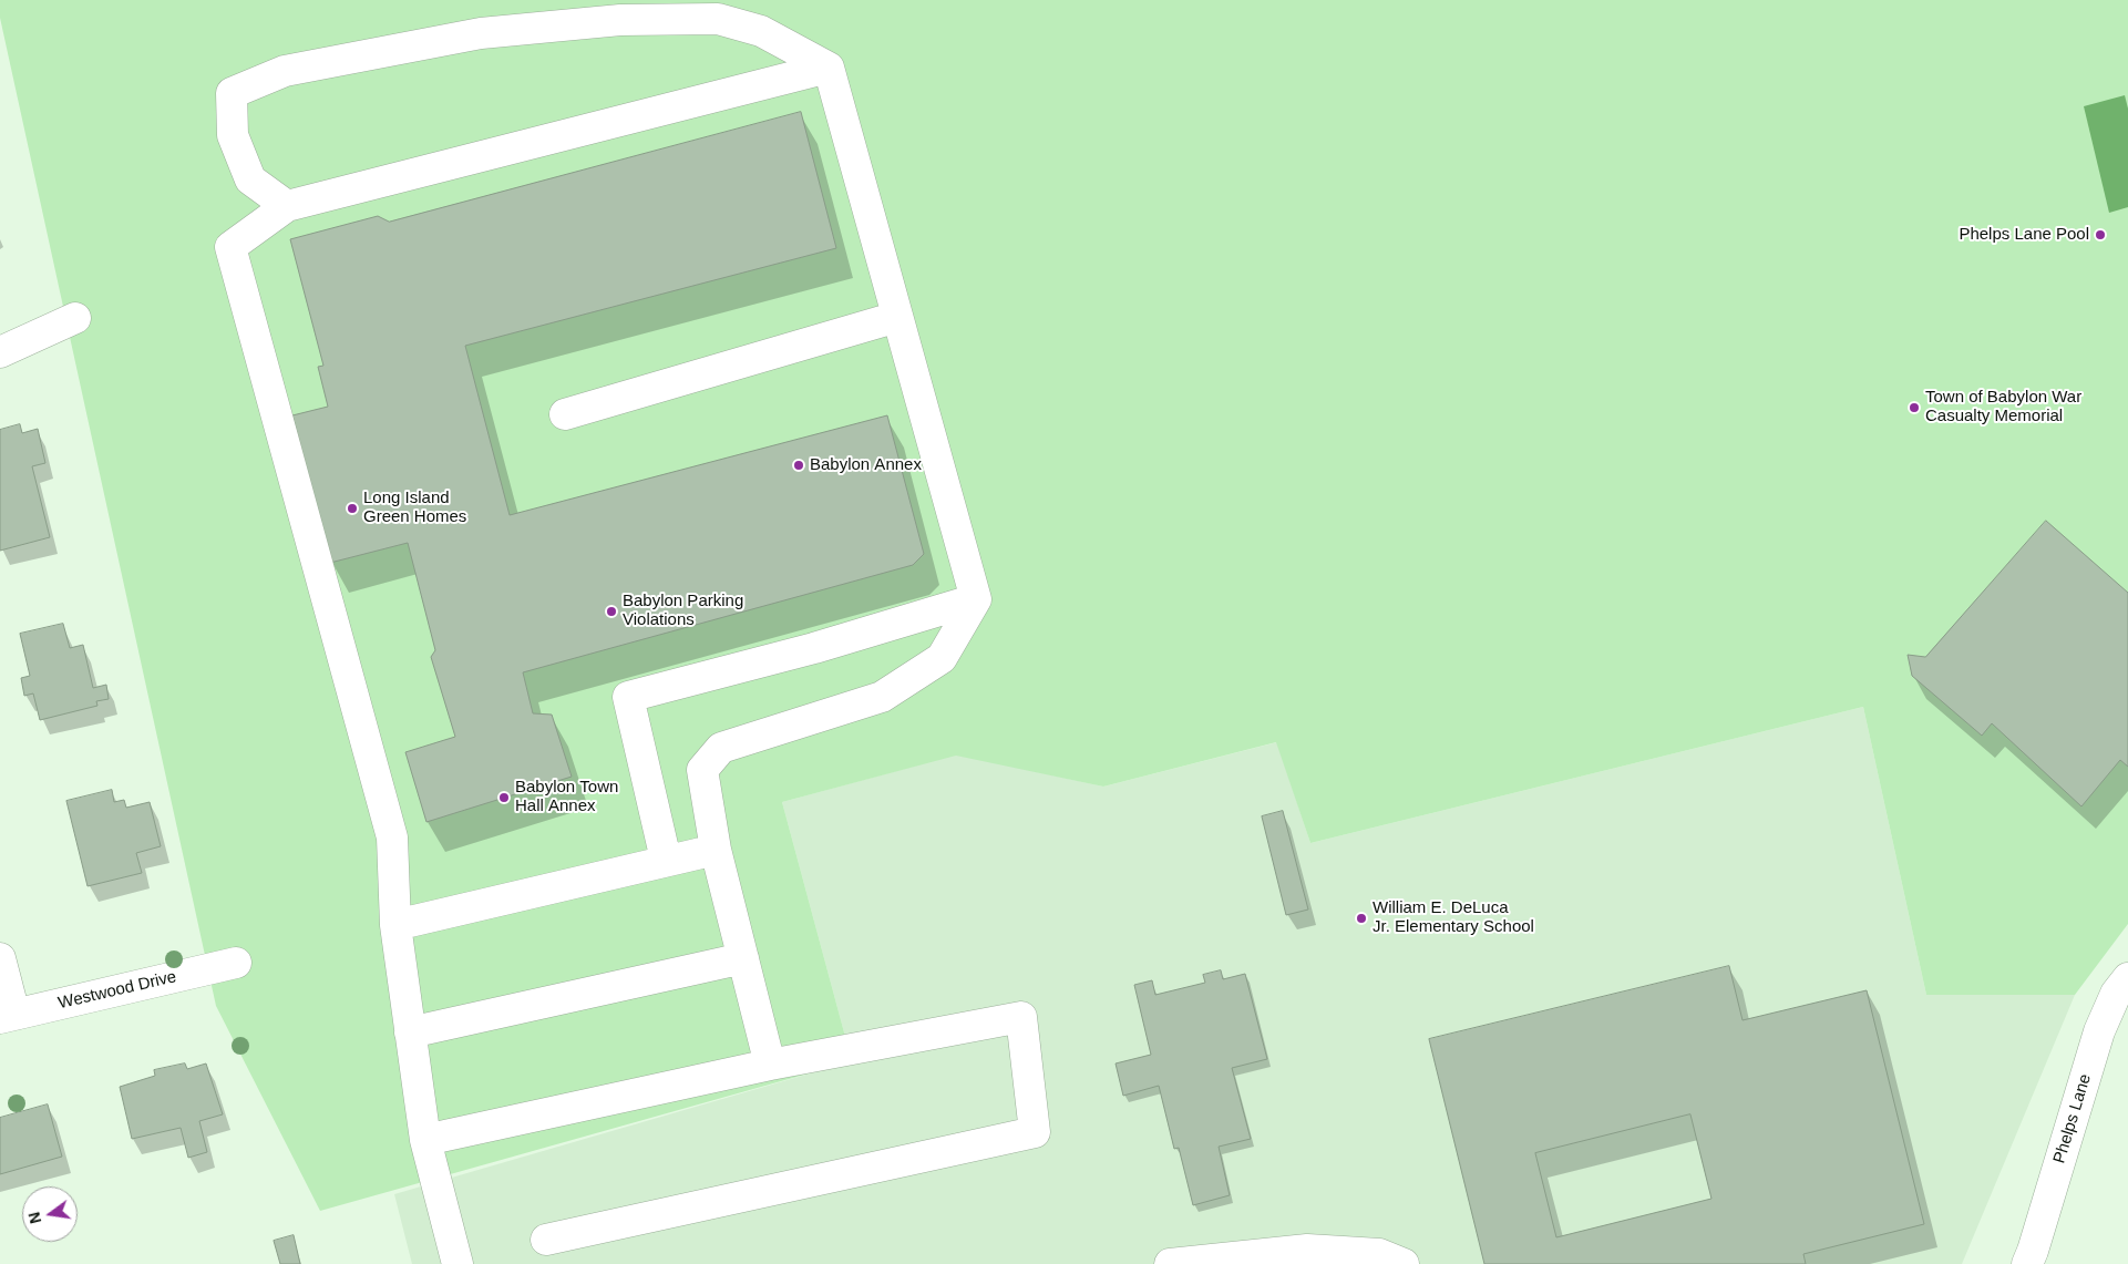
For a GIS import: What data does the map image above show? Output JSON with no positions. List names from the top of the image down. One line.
{"streets":{"street":["Westwood Drive","Phelps Lane"]},"places":["Phelps Lane Pool","Town of Babylon War Casualty Memorial","Babylon Annex","Long Island Green Homes","Babylon Parking Violations","Babylon Town Hall Annex","William E. DeLuca Jr. Elementary School"],"north":"left"}
